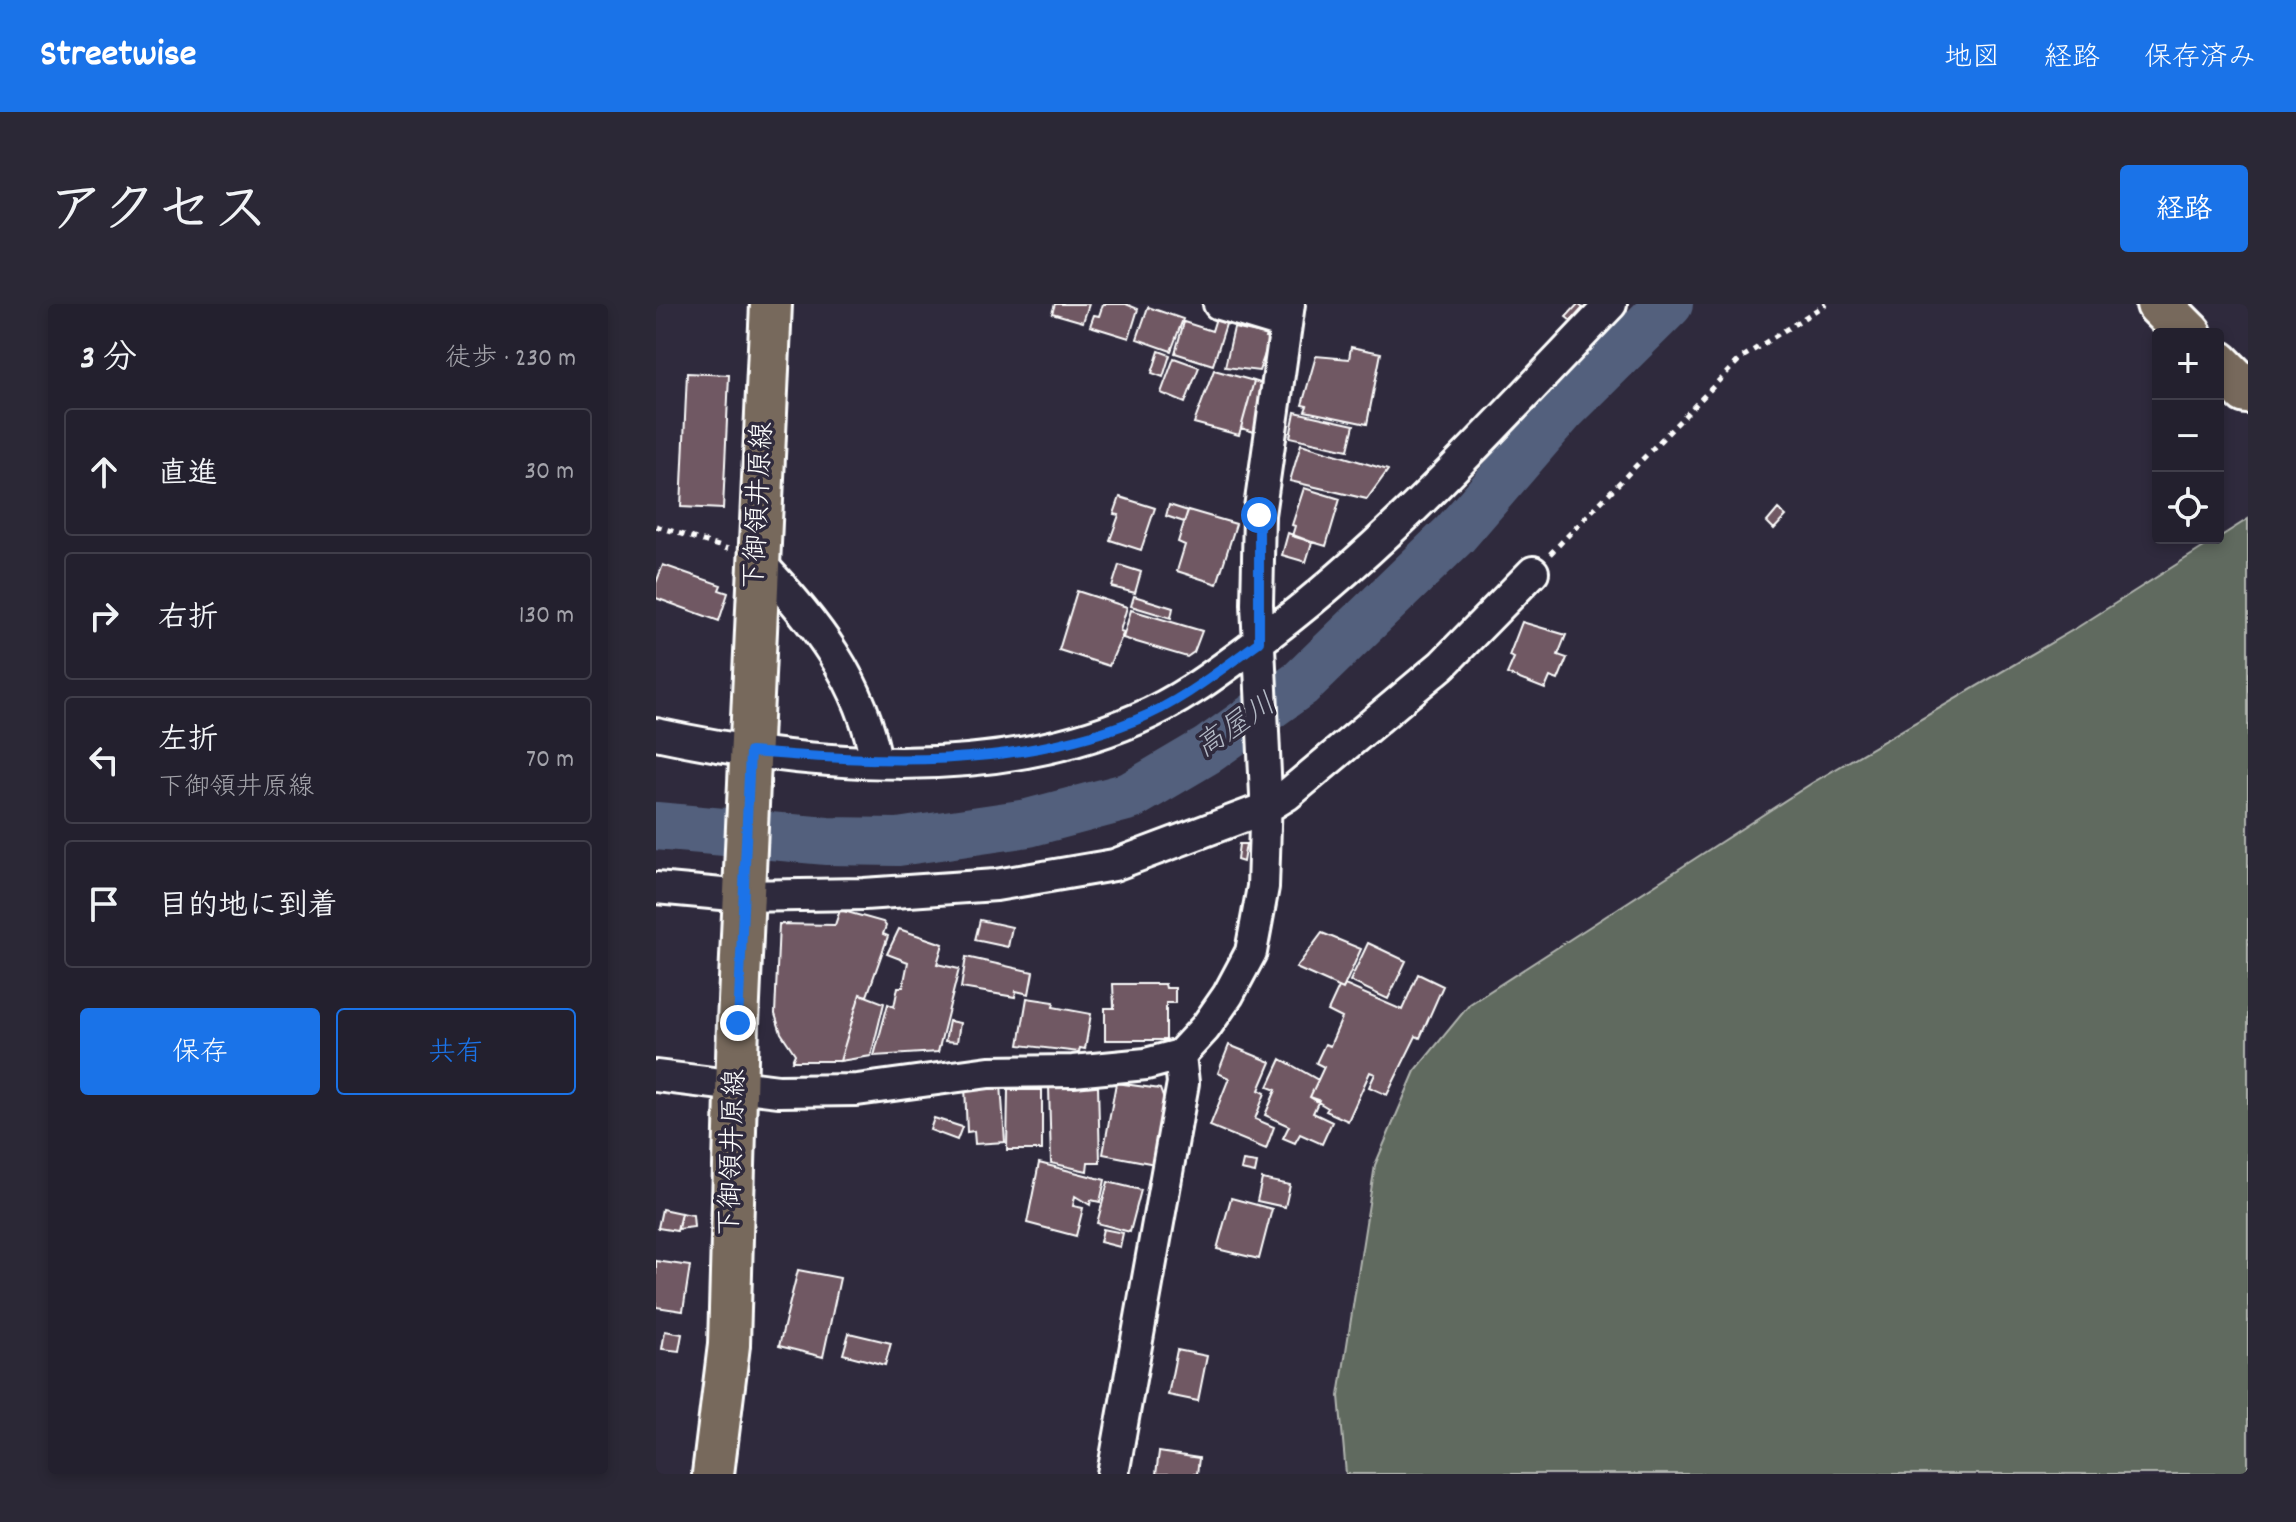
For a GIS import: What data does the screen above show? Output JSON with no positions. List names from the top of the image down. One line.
{"streets":{"main road":["下御領井原線"]},"water":["高屋川"],"page":{"header":"Streetwise","nav":["地図","経路","保存済み"],"title":"アクセス","buttons":["経路",["保存","共有"]],"heading":["3 分","徒歩 · 230 m"],"map_buttons":["+","−"],"list":[["直進","30 m"],["右折","130 m"],["左折","下御領井原線","70 m"],"目的地に到着"]}}
